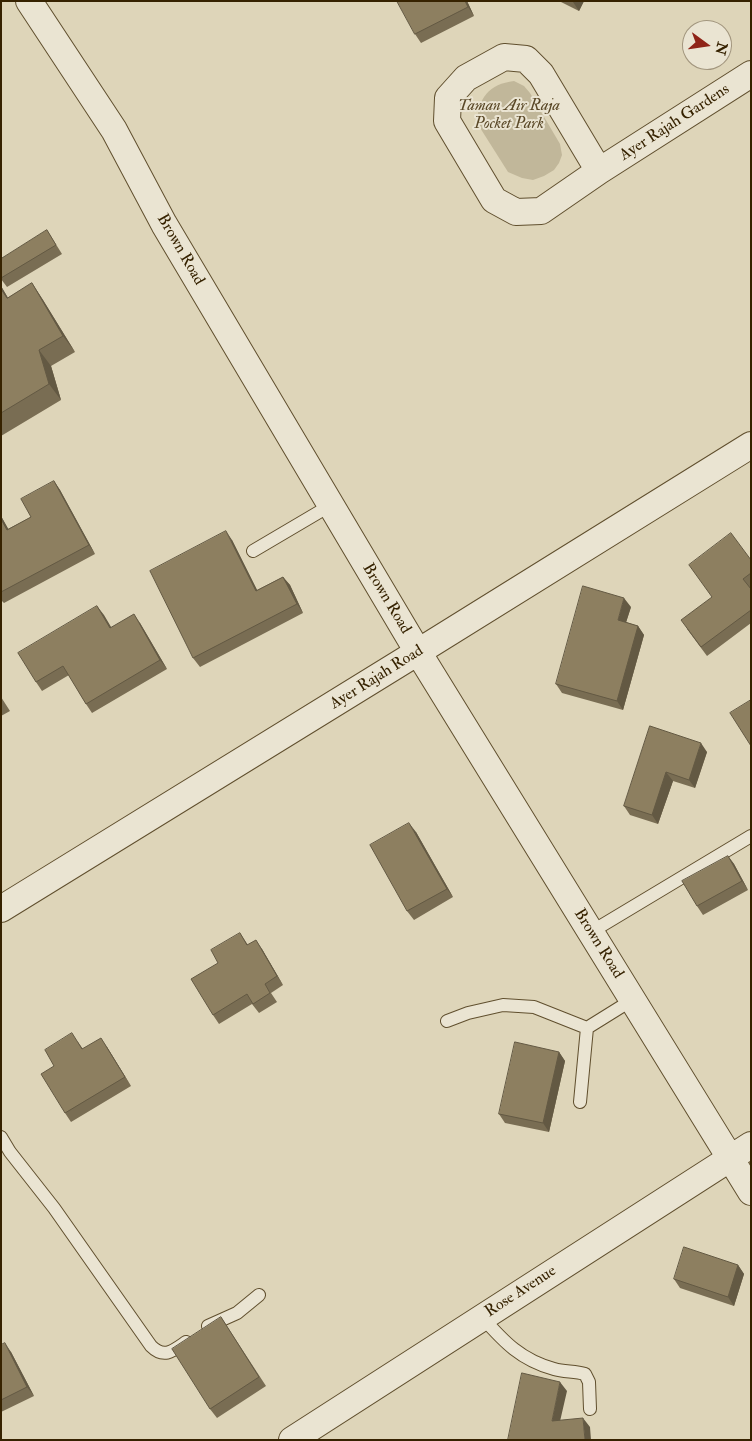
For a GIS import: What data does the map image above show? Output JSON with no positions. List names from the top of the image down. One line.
{"streets":{"street":["Ayer Rajah Gardens","Brown Road","Ayer Rajah Road","Rose Avenue"]},"crossings":[["Brown Road","Ayer Rajah Road"],["Brown Road","Rose Avenue"]],"parks":["Taman Air Raja Pocket Park"],"north":"right"}
